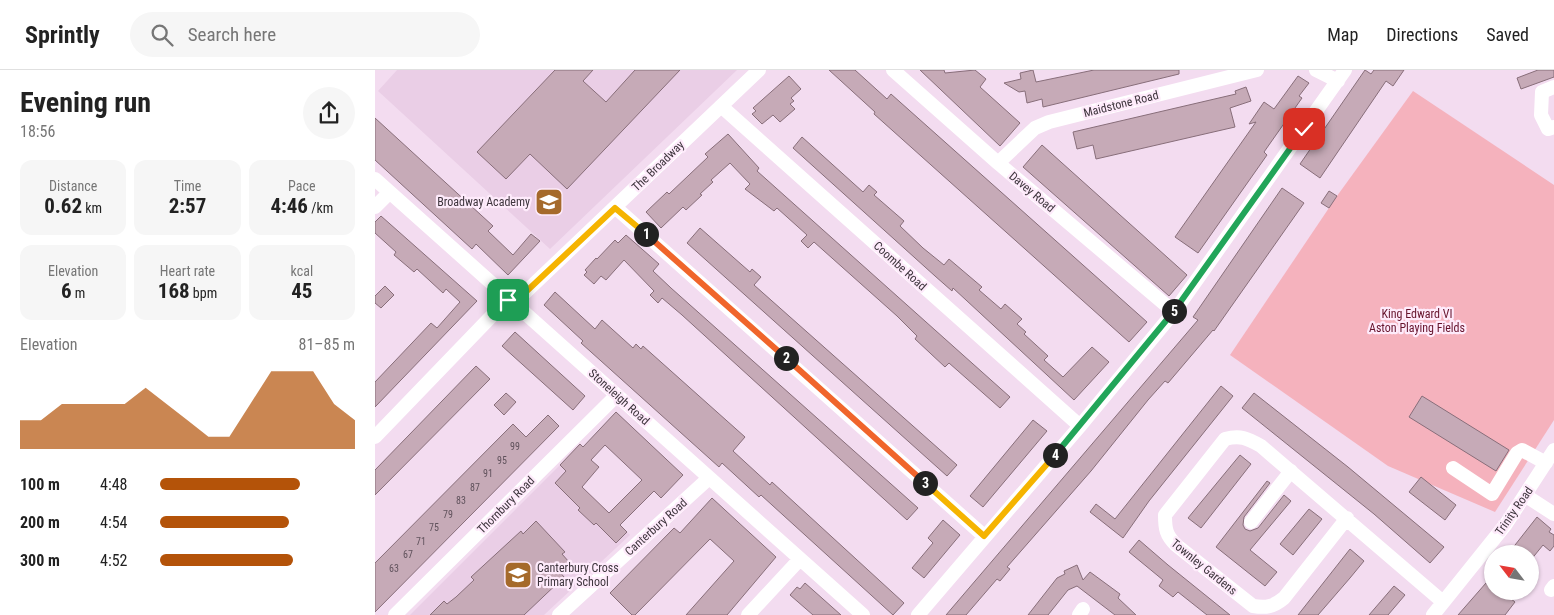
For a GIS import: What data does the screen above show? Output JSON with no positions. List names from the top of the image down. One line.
{"streets":{"street":["Maidstone Road","The Broadway","Davey Road","Coombe Road","Stoneleigh Road","Thornbury Road","Trinity Road","Canterbury Road","Townley Gardens"]},"crossings":[["Maidstone Road","Davey Road"],["The Broadway","Coombe Road"],["The Broadway","Stoneleigh Road"],["Stoneleigh Road","Thornbury Road"],["Stoneleigh Road","Canterbury Road"],["Trinity Road","Townley Gardens"]],"parks":["King Edward VI Aston Playing Fields"],"places":{"school or university":["Broadway Academy","Canterbury Cross Primary School"]},"house_numbers":["99","95","91","87","83","79","75","71","67","63"],"north":"top left","page":{"header":"Sprintly","search":"Search here","nav":["Map","Directions","Saved"],"heading":["Evening run","18:56"],"stats":[["Distance","0.62 km"],["Time","2:57"],["Pace","4:46 /km"],["Elevation","6 m"],["Heart rate","168 bpm"],["kcal","45"]],"pins":["1","5","2","4","3"],"chart":["Elevation","81–85 m"],"list":[{"name":"100 m","note":"4:48"},{"name":"200 m","note":"4:54"},{"name":"300 m","note":"4:52"}]}}
